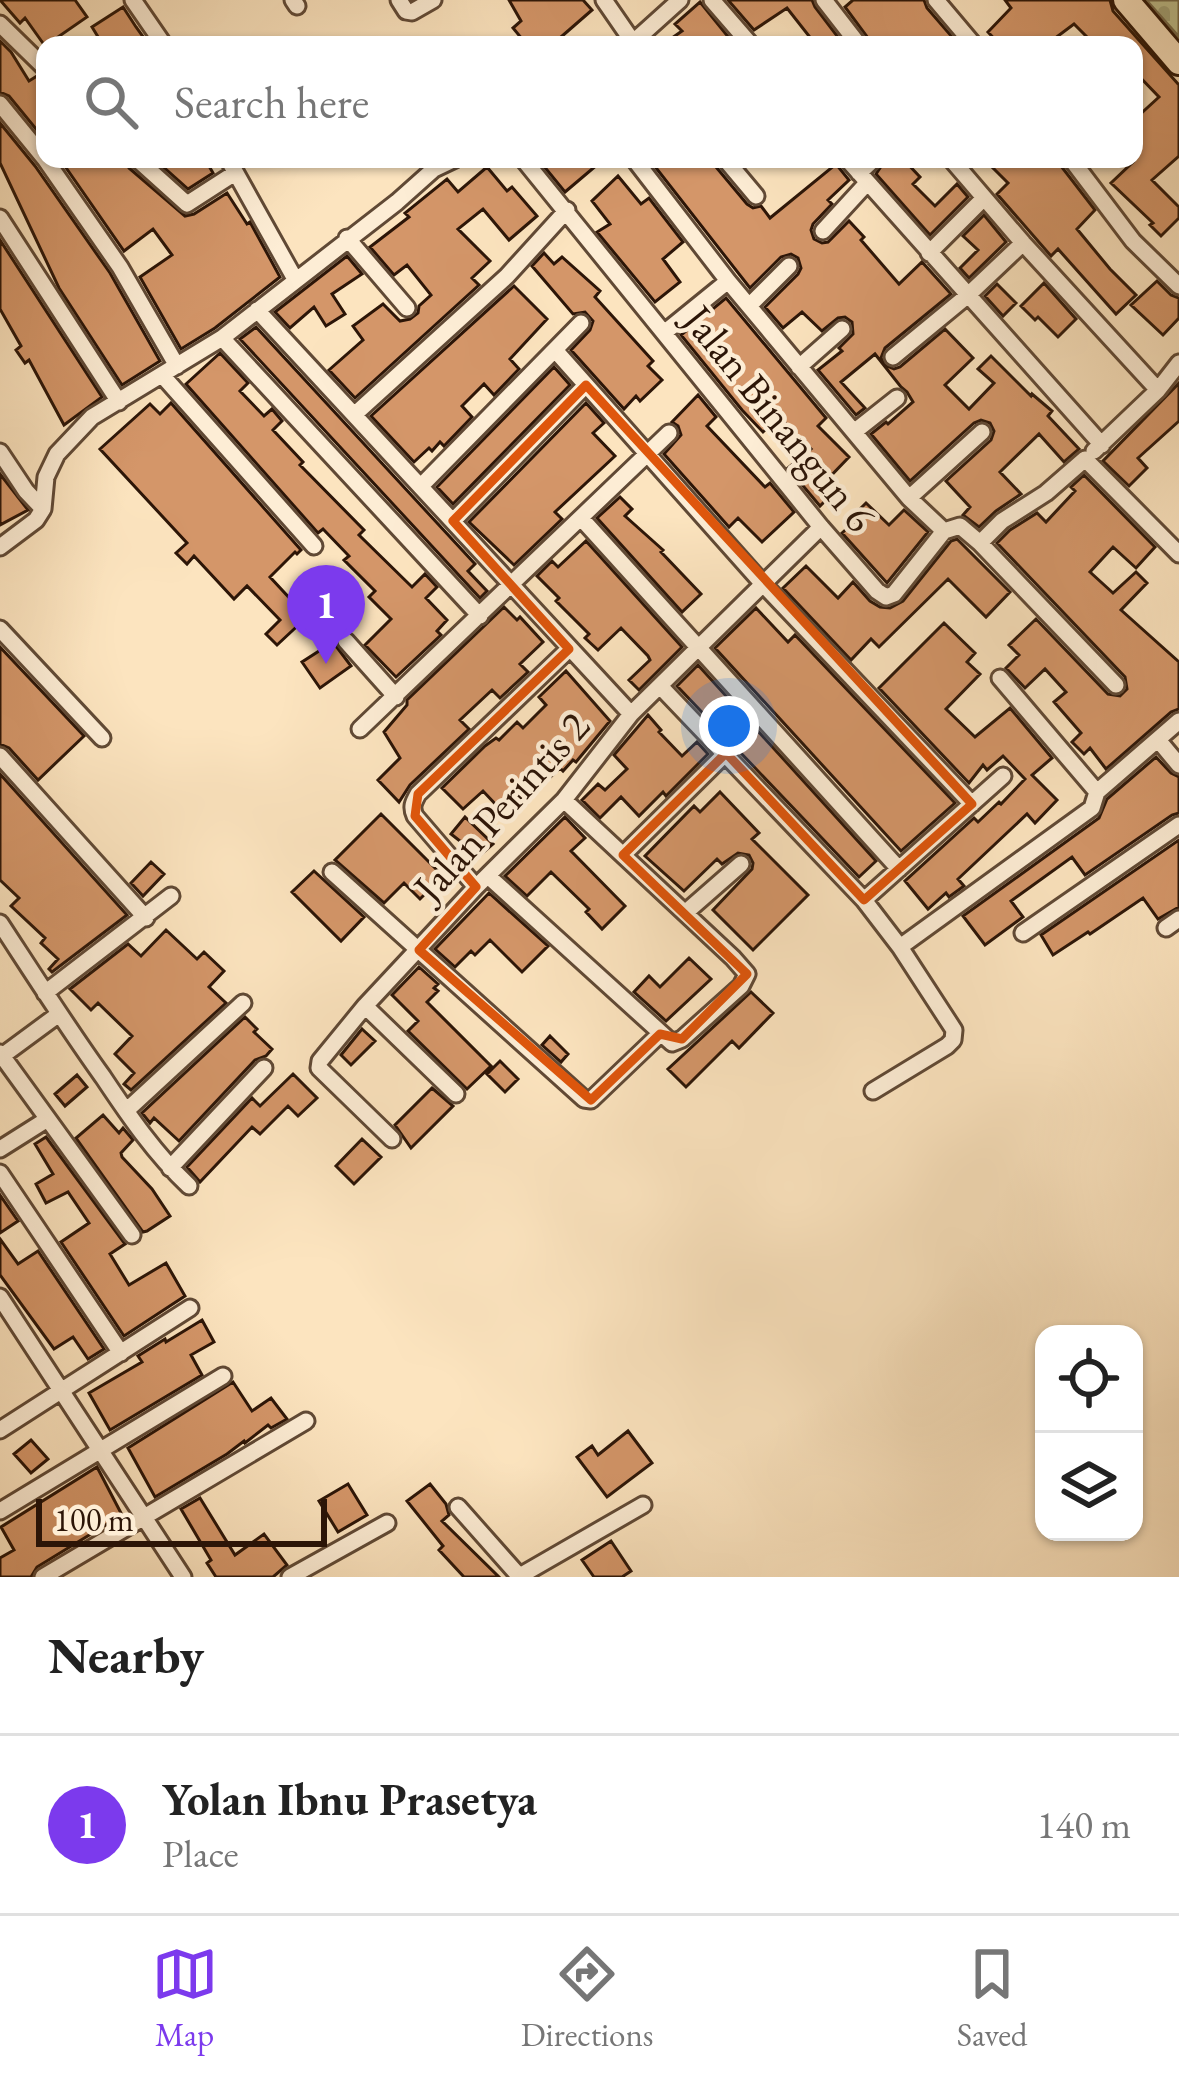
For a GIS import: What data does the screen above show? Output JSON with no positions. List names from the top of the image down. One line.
{"streets":{"street":["Jalan Binangun 6","Jalan Perintis 2"]},"scale_bar":"100 m","page":{"search":"Search here","pins":"1","scale":"100 m","heading":"Nearby","list":[{"mark":"1","name":"Yolan Ibnu Prasetya","note":"Place","value":"140 m"}],"nav":["Map","Directions","Saved"]}}
